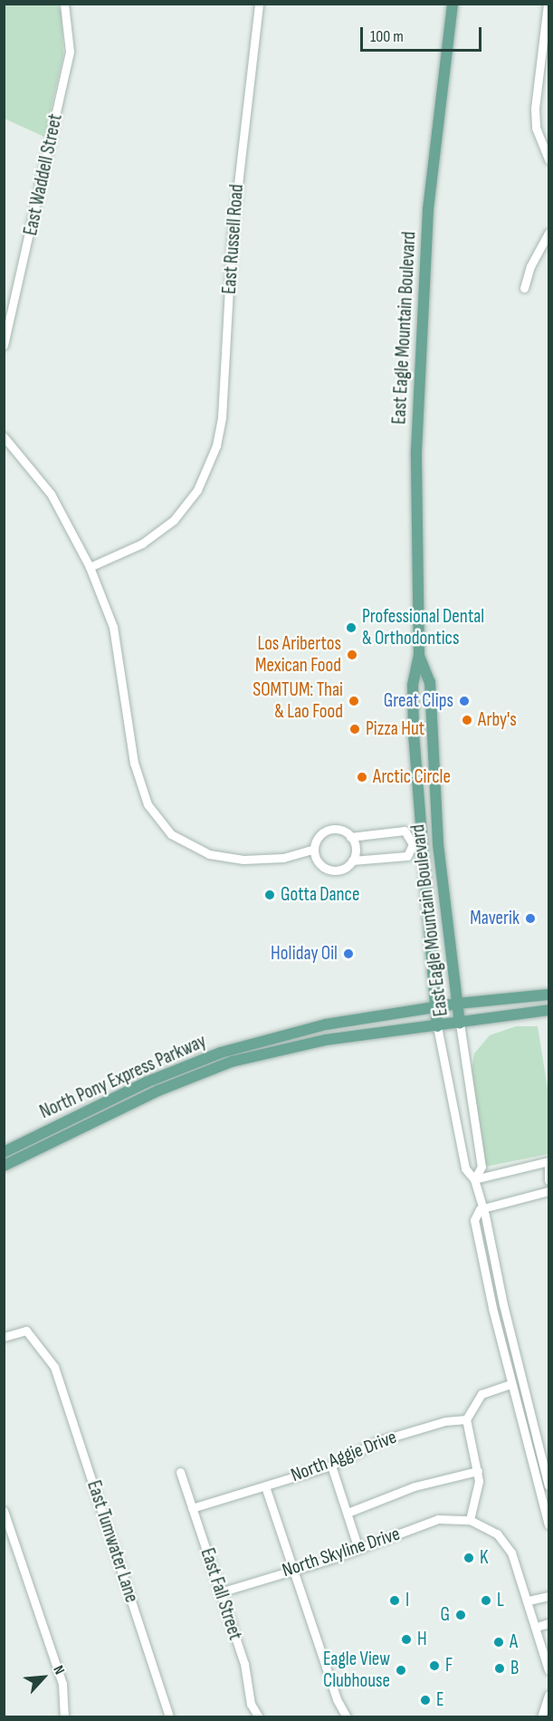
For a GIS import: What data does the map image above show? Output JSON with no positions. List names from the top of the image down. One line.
{"streets":{"main road":["East Eagle Mountain Boulevard","North Pony Express Parkway"],"street":["East Waddell Street","East Russell Road","North Aggie Drive","East Tumwater Lane","North Skyline Drive","East Fall Street"]},"crossings":[["East Eagle Mountain Boulevard","North Pony Express Parkway"],["North Aggie Drive","East Fall Street"],["North Skyline Drive","East Fall Street"]],"places":["Professional Dental & Orthodontics","Los Aribertos Mexican Food","SOMTUM: Thai & Lao Food","Great Clips","Arby's","Pizza Hut","Arctic Circle","Gotta Dance","Maverik","Holiday Oil","K","I","L","G","H","A","F","B","Eagle View Clubhouse","E"],"scale_bar":"100 m","north":"top right"}
